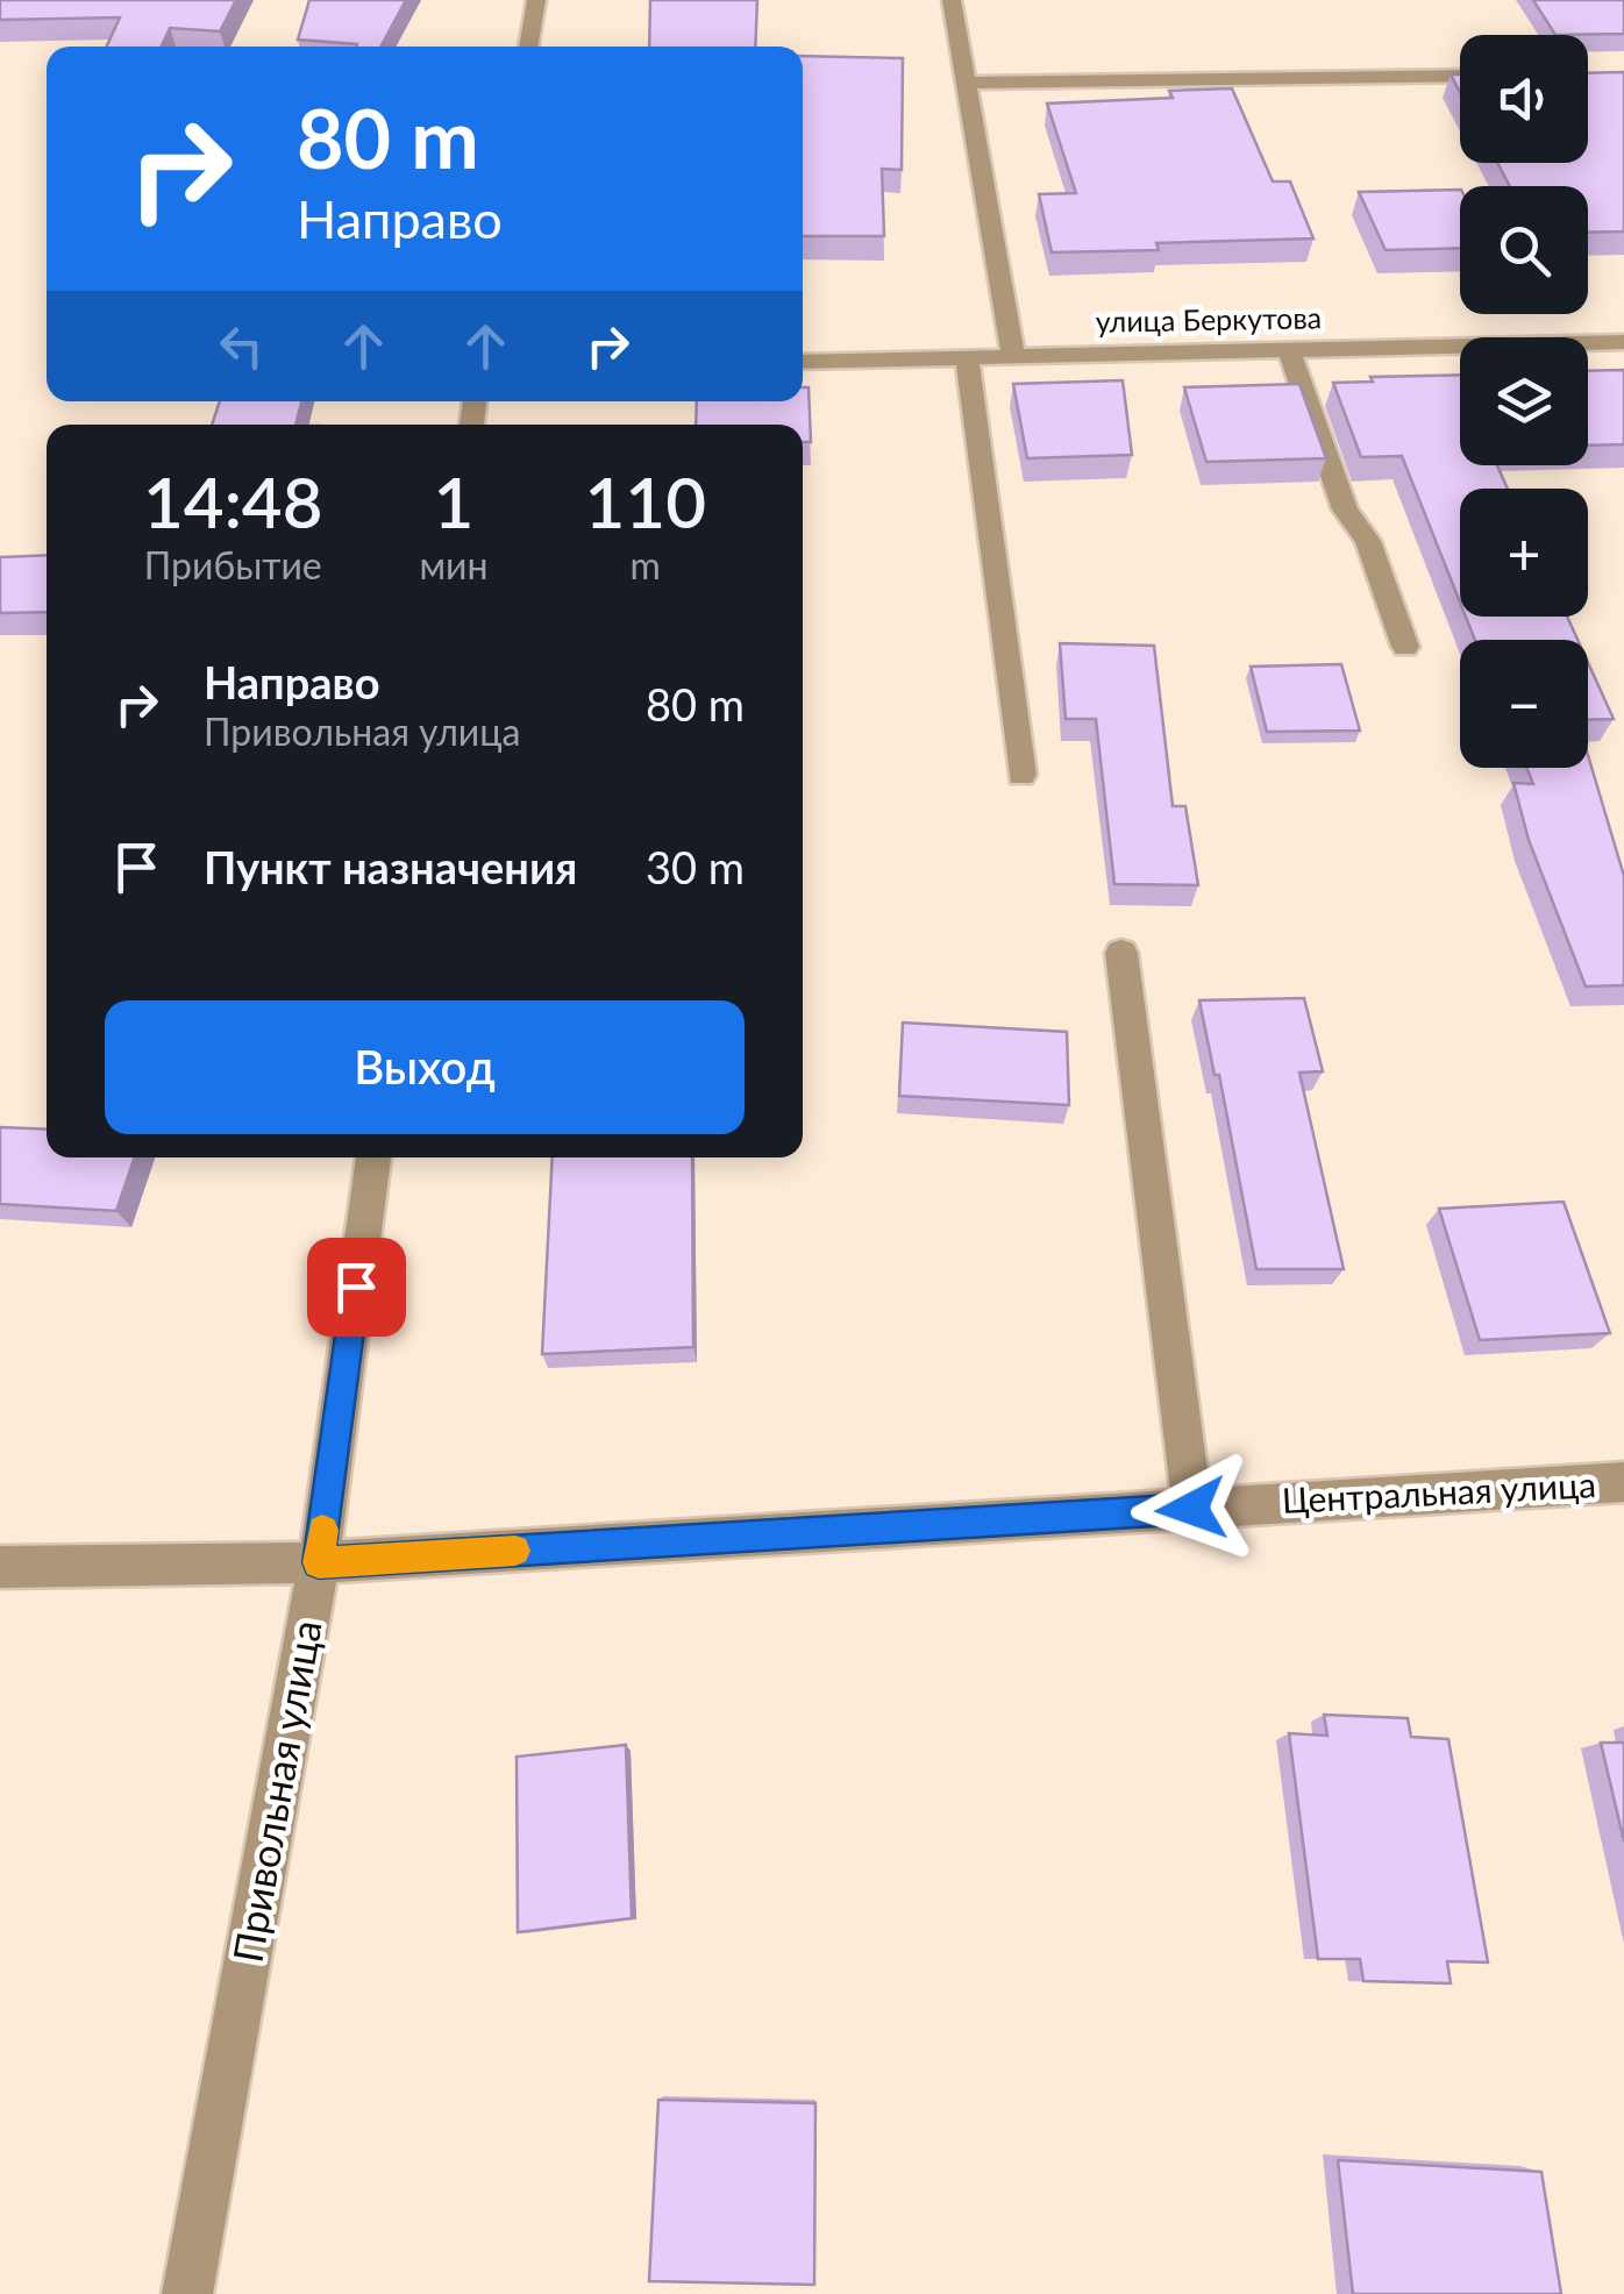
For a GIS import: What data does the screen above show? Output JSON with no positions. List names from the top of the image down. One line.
{"streets":{"street":["улица Беркутова","Центральная улица","Привольная улица"]},"crossings":[["Центральная улица","Привольная улица"]],"page":{"map_buttons":["+","−"],"turn":["80 m","Направо"],"eta":["14:48","Прибытие","1","мин","110","m"],"list":[{"name":"Направо","note":"Привольная улица","value":"80 m"},{"name":"Пункт назначения","value":"30 m"}],"buttons":"Выход"}}
